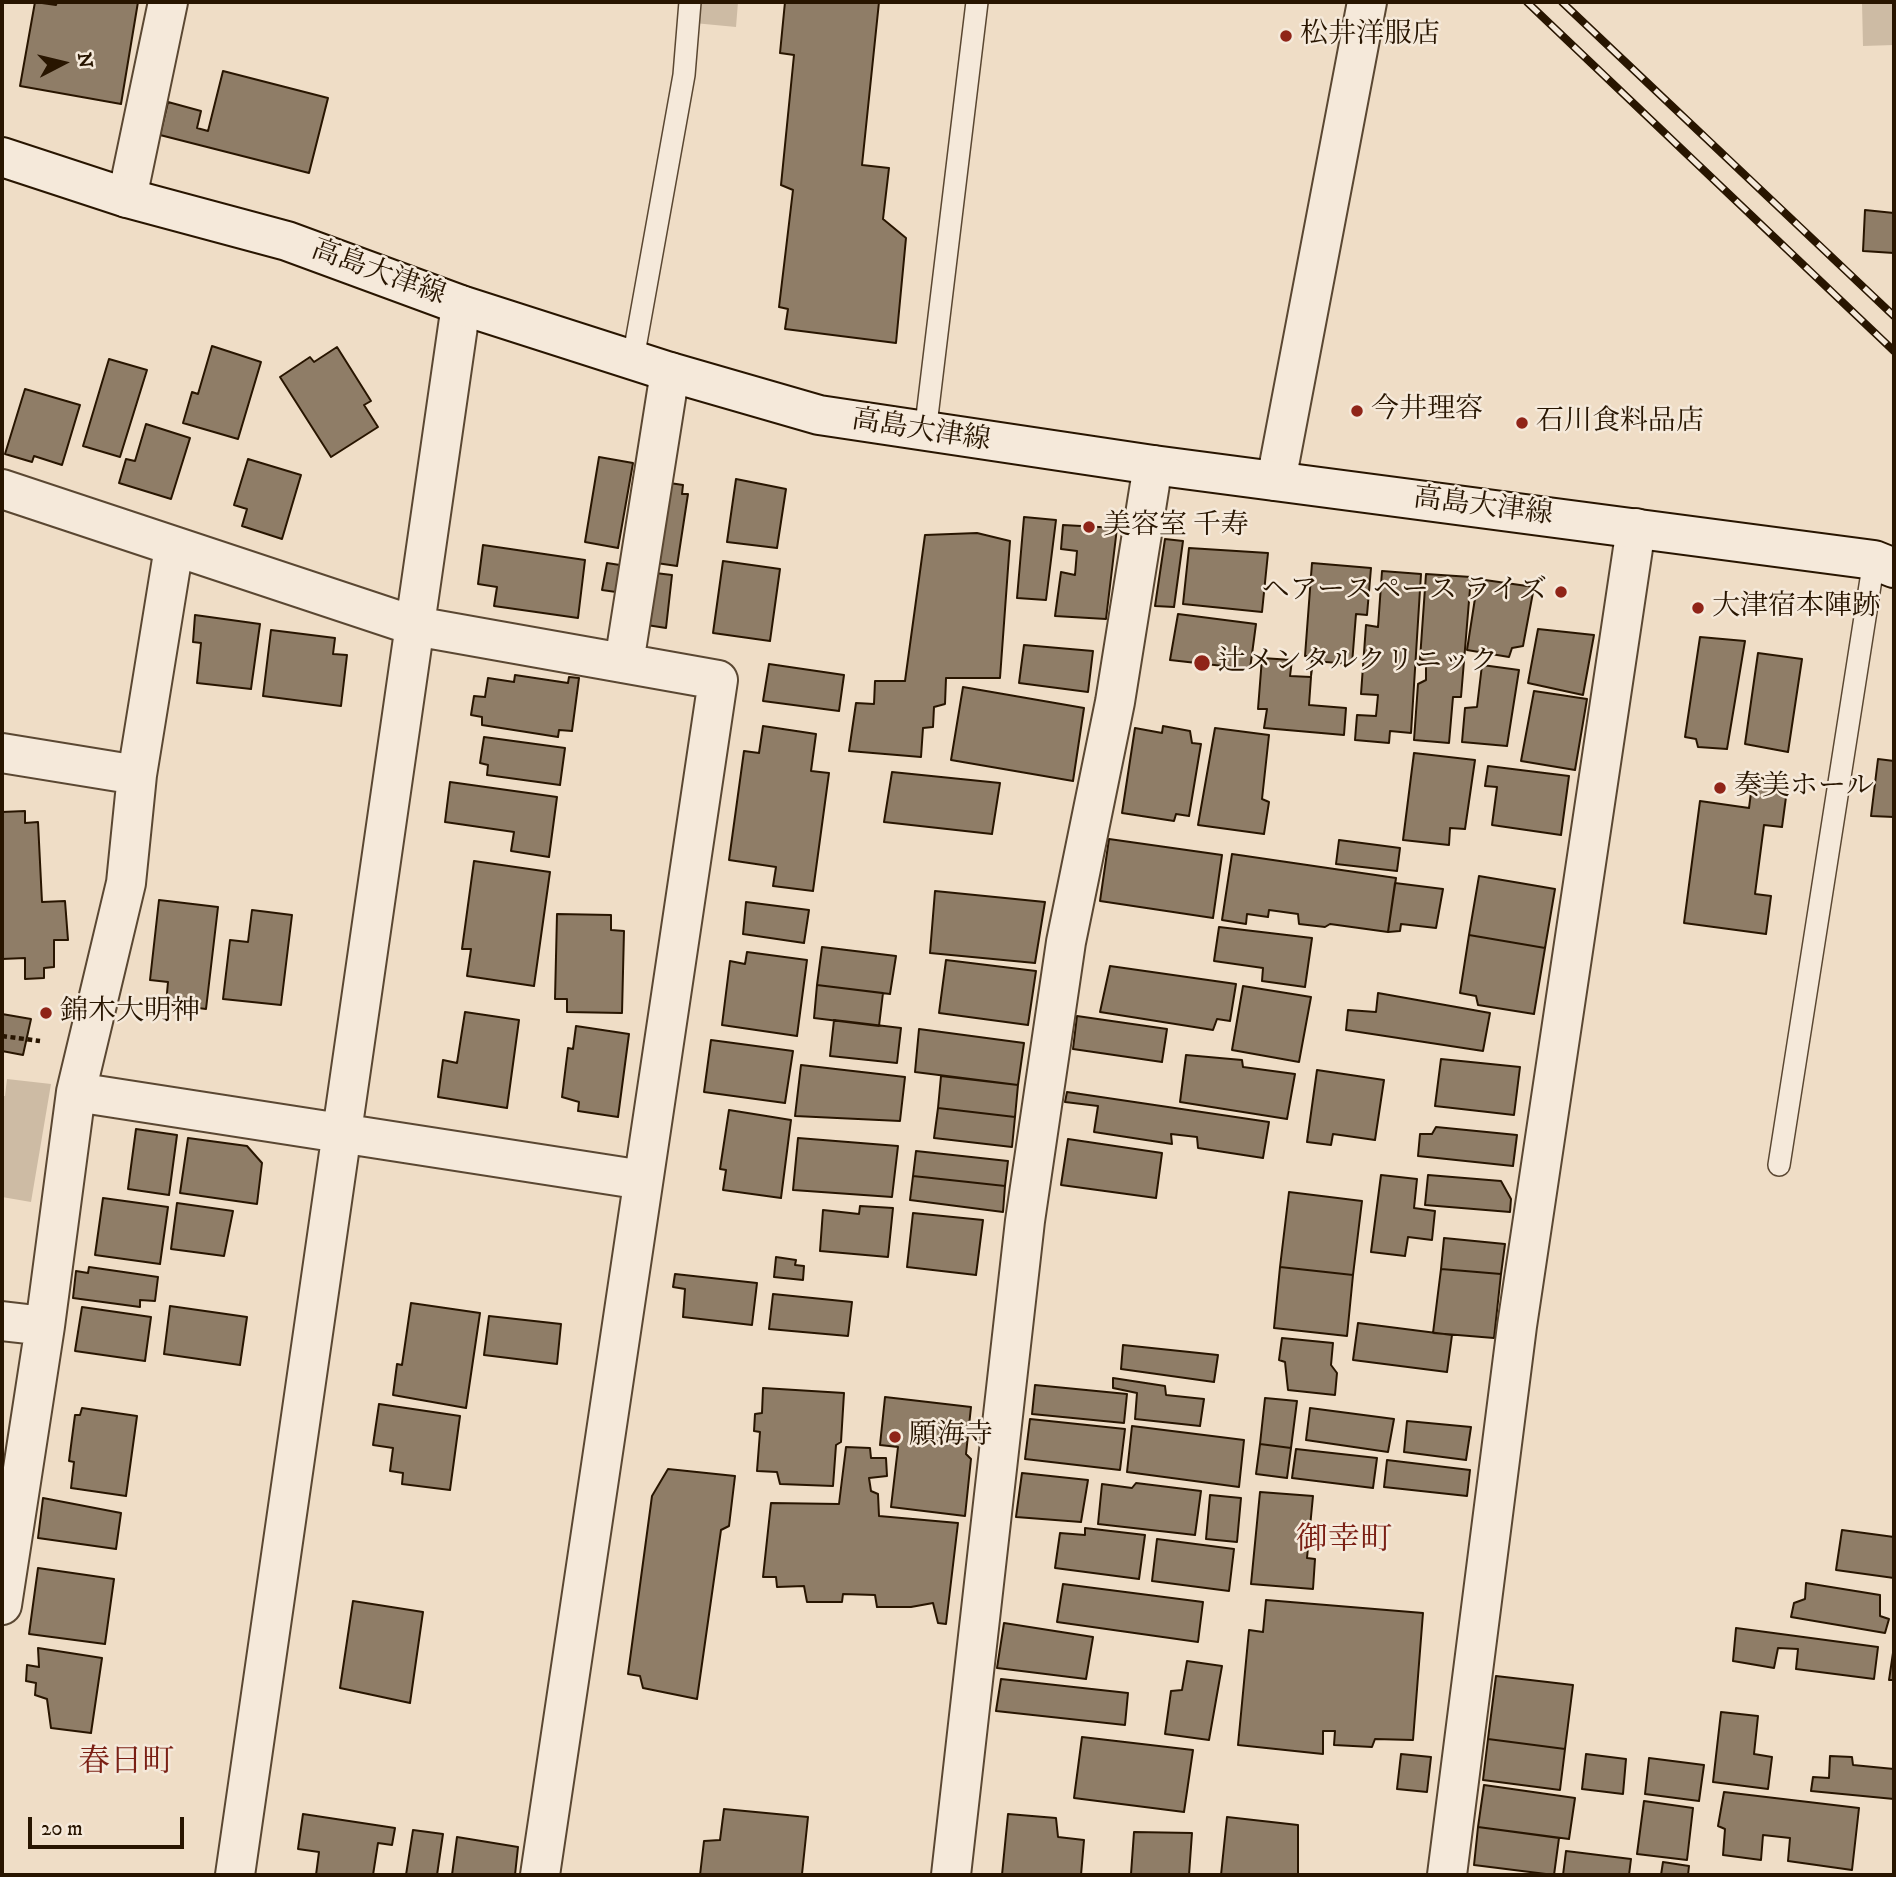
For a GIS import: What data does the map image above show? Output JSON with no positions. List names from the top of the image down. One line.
{"streets":{"street":["高島大津線"]},"districts":["御幸町","春日町"],"places":["松井洋服店","今井理容","石川食料品店","美容室 千寿","ヘアースペース ライズ","大津宿本陣跡","辻メンタルクリニック","奏美ホール","錦木大明神","願海寺"],"scale_bar":"20 m","north":"right"}
